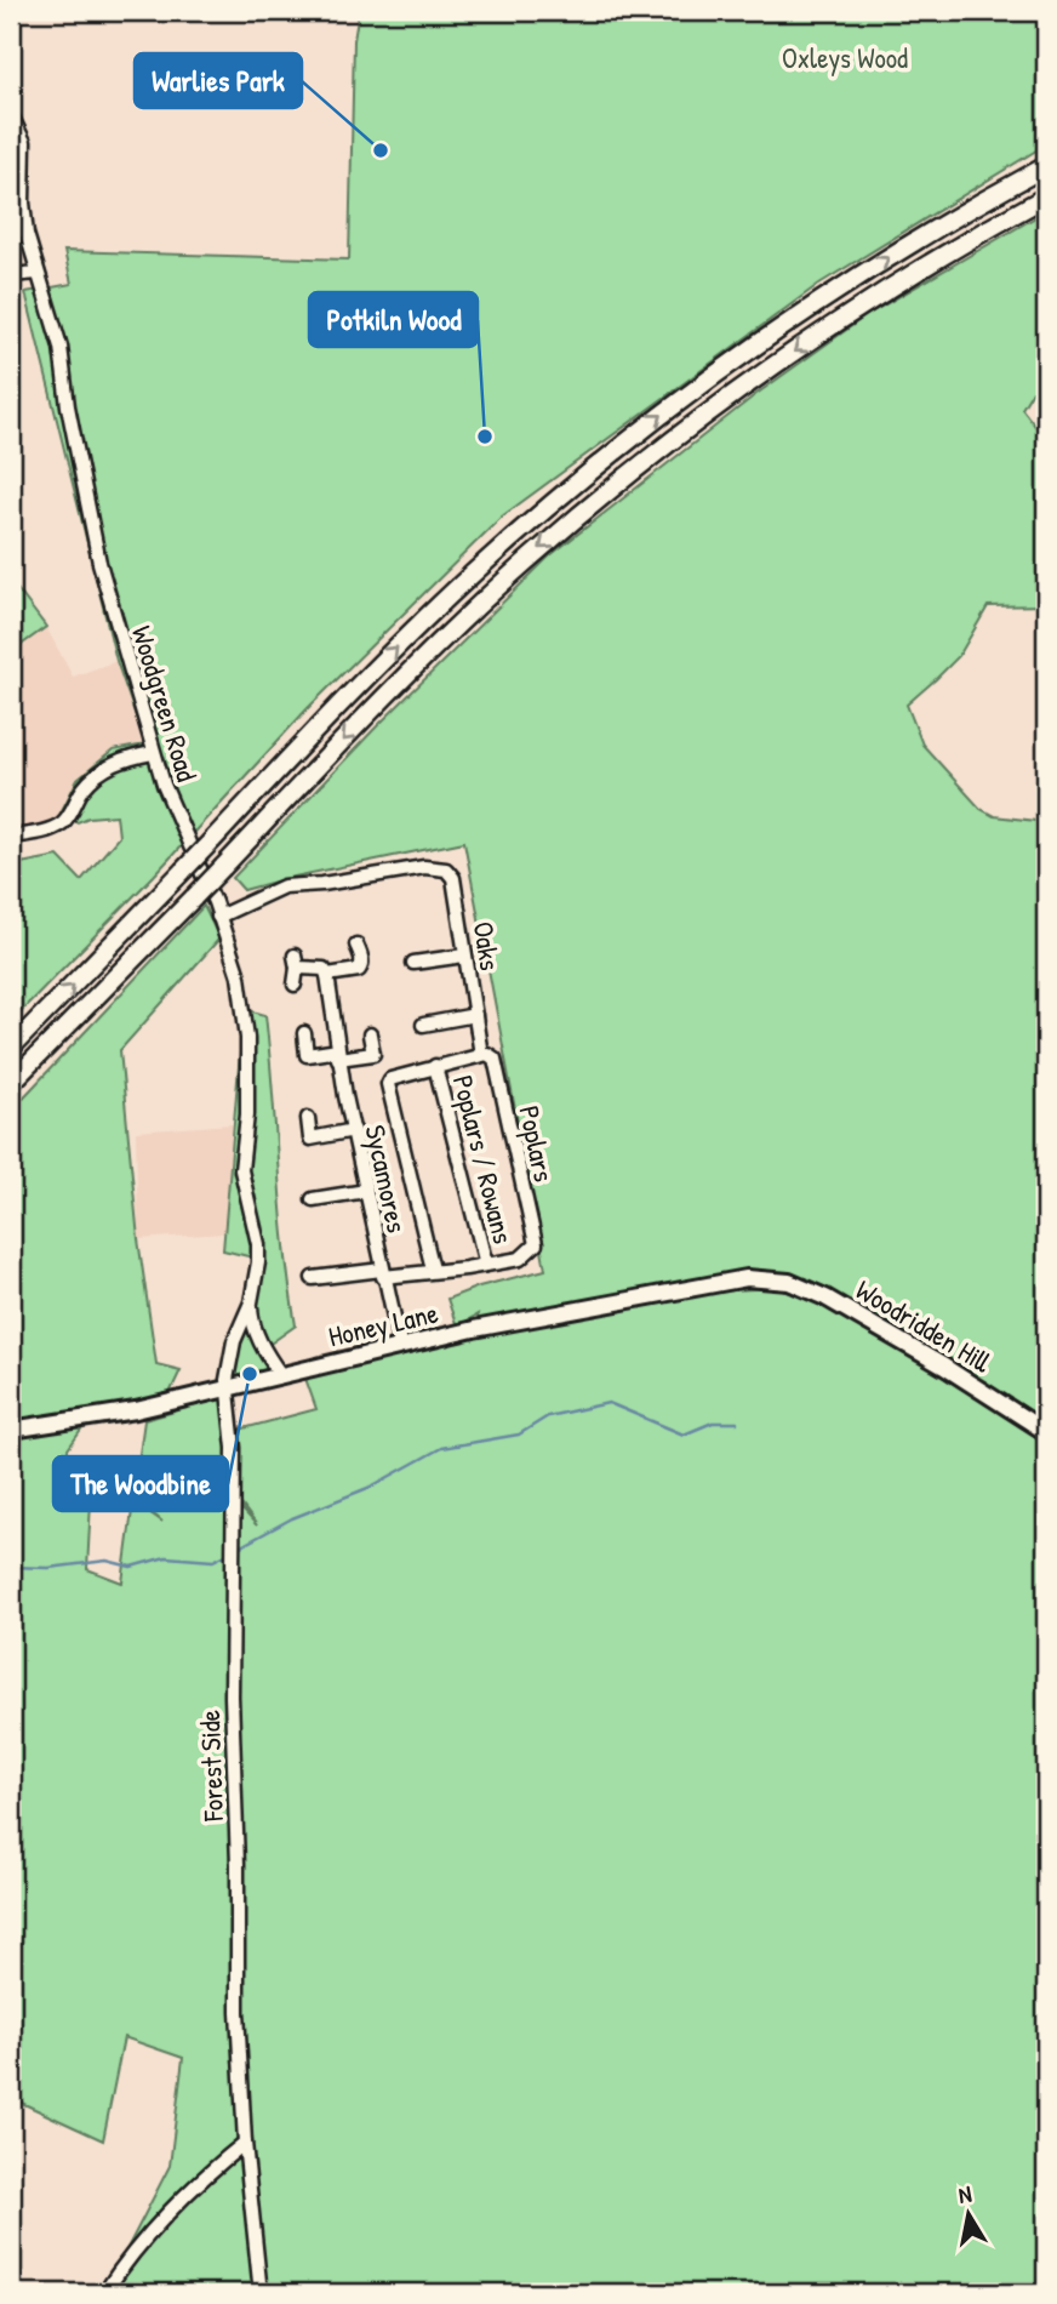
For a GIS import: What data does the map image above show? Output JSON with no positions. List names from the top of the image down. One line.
{"streets":{"main road":["Honey Lane","Woodridden Hill"],"street":["Woodgreen Road","Oaks","Poplars","Poplars / Rowans","Sycamores","Forest Side"]},"crossings":[["Woodgreen Road","Oaks"],["Woodgreen Road","Honey Lane"],["Woodgreen Road","Forest Side"],["Oaks","Poplars"],["Poplars","Poplars / Rowans"],["Sycamores","Honey Lane"],["Honey Lane","Woodridden Hill"],["Honey Lane","Forest Side"]],"parks":["Oxleys Wood"],"places":["Warlies Park","Potkiln Wood","The Woodbine"],"north":"top"}
